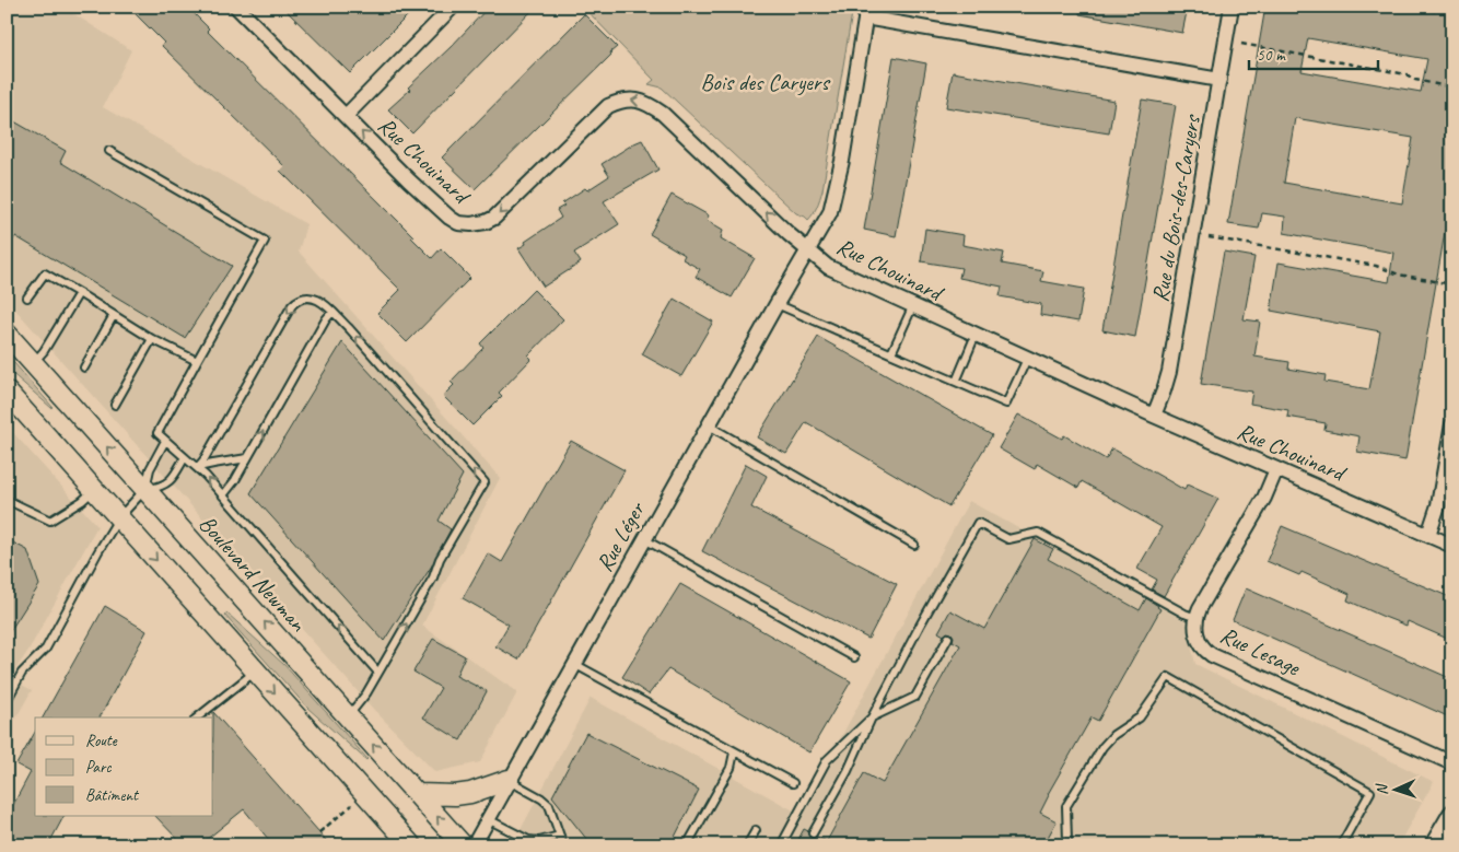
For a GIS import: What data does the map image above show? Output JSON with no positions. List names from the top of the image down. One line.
{"streets":{"main road":["Boulevard Newman"],"street":["Rue Chouinard","Rue du Bois-des-Caryers","Rue Léger","Rue Lesage"]},"crossings":[["Rue Chouinard","Rue du Bois-des-Caryers"],["Rue Chouinard","Rue Léger"],["Rue Chouinard","Rue Lesage"]],"parks":["Bois des Caryers"],"legend":["Route","Parc","Bâtiment"],"scale_bar":"50 m","north":"left"}
